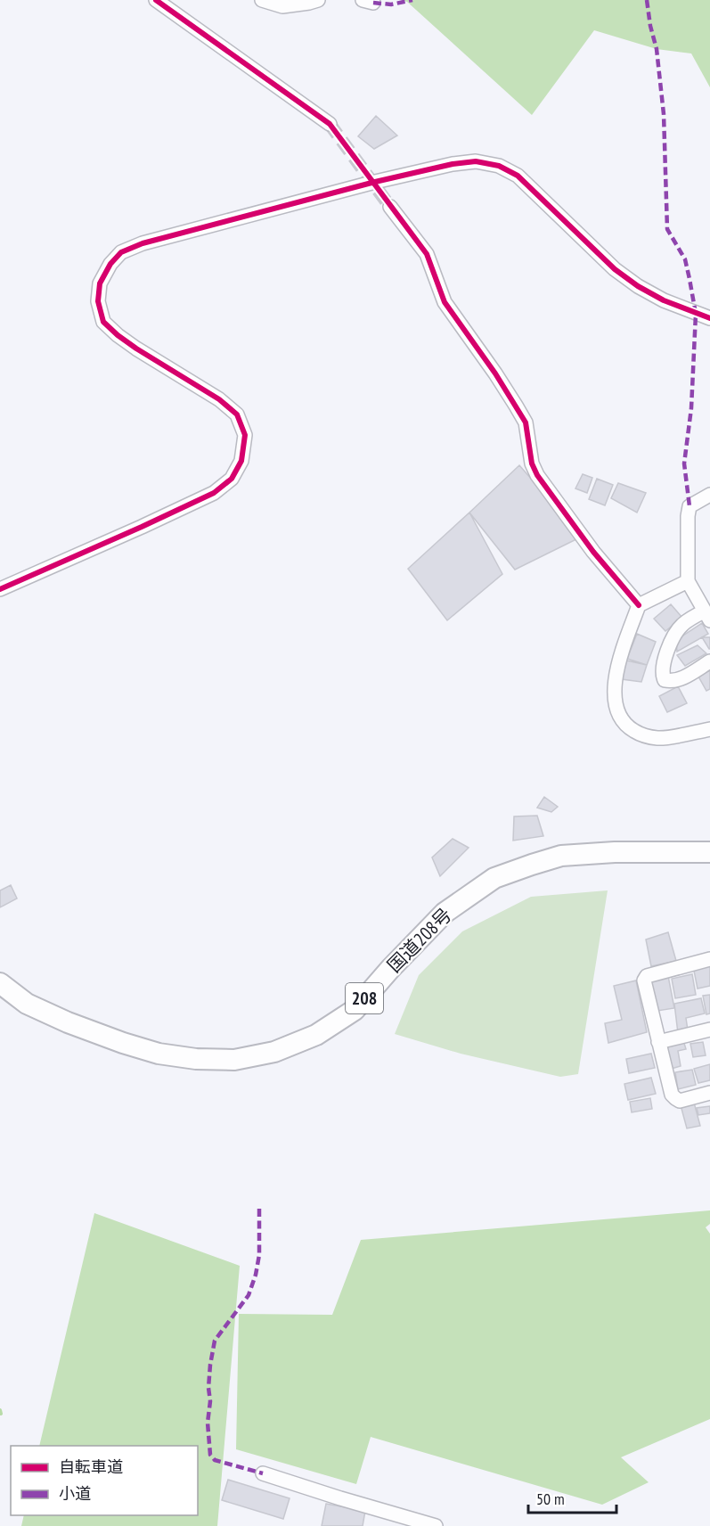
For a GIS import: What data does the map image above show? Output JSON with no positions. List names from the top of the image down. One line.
{"streets":{"highway":["国道208号","208"]},"legend":["自転車道","小道"],"scale_bar":"50 m"}
